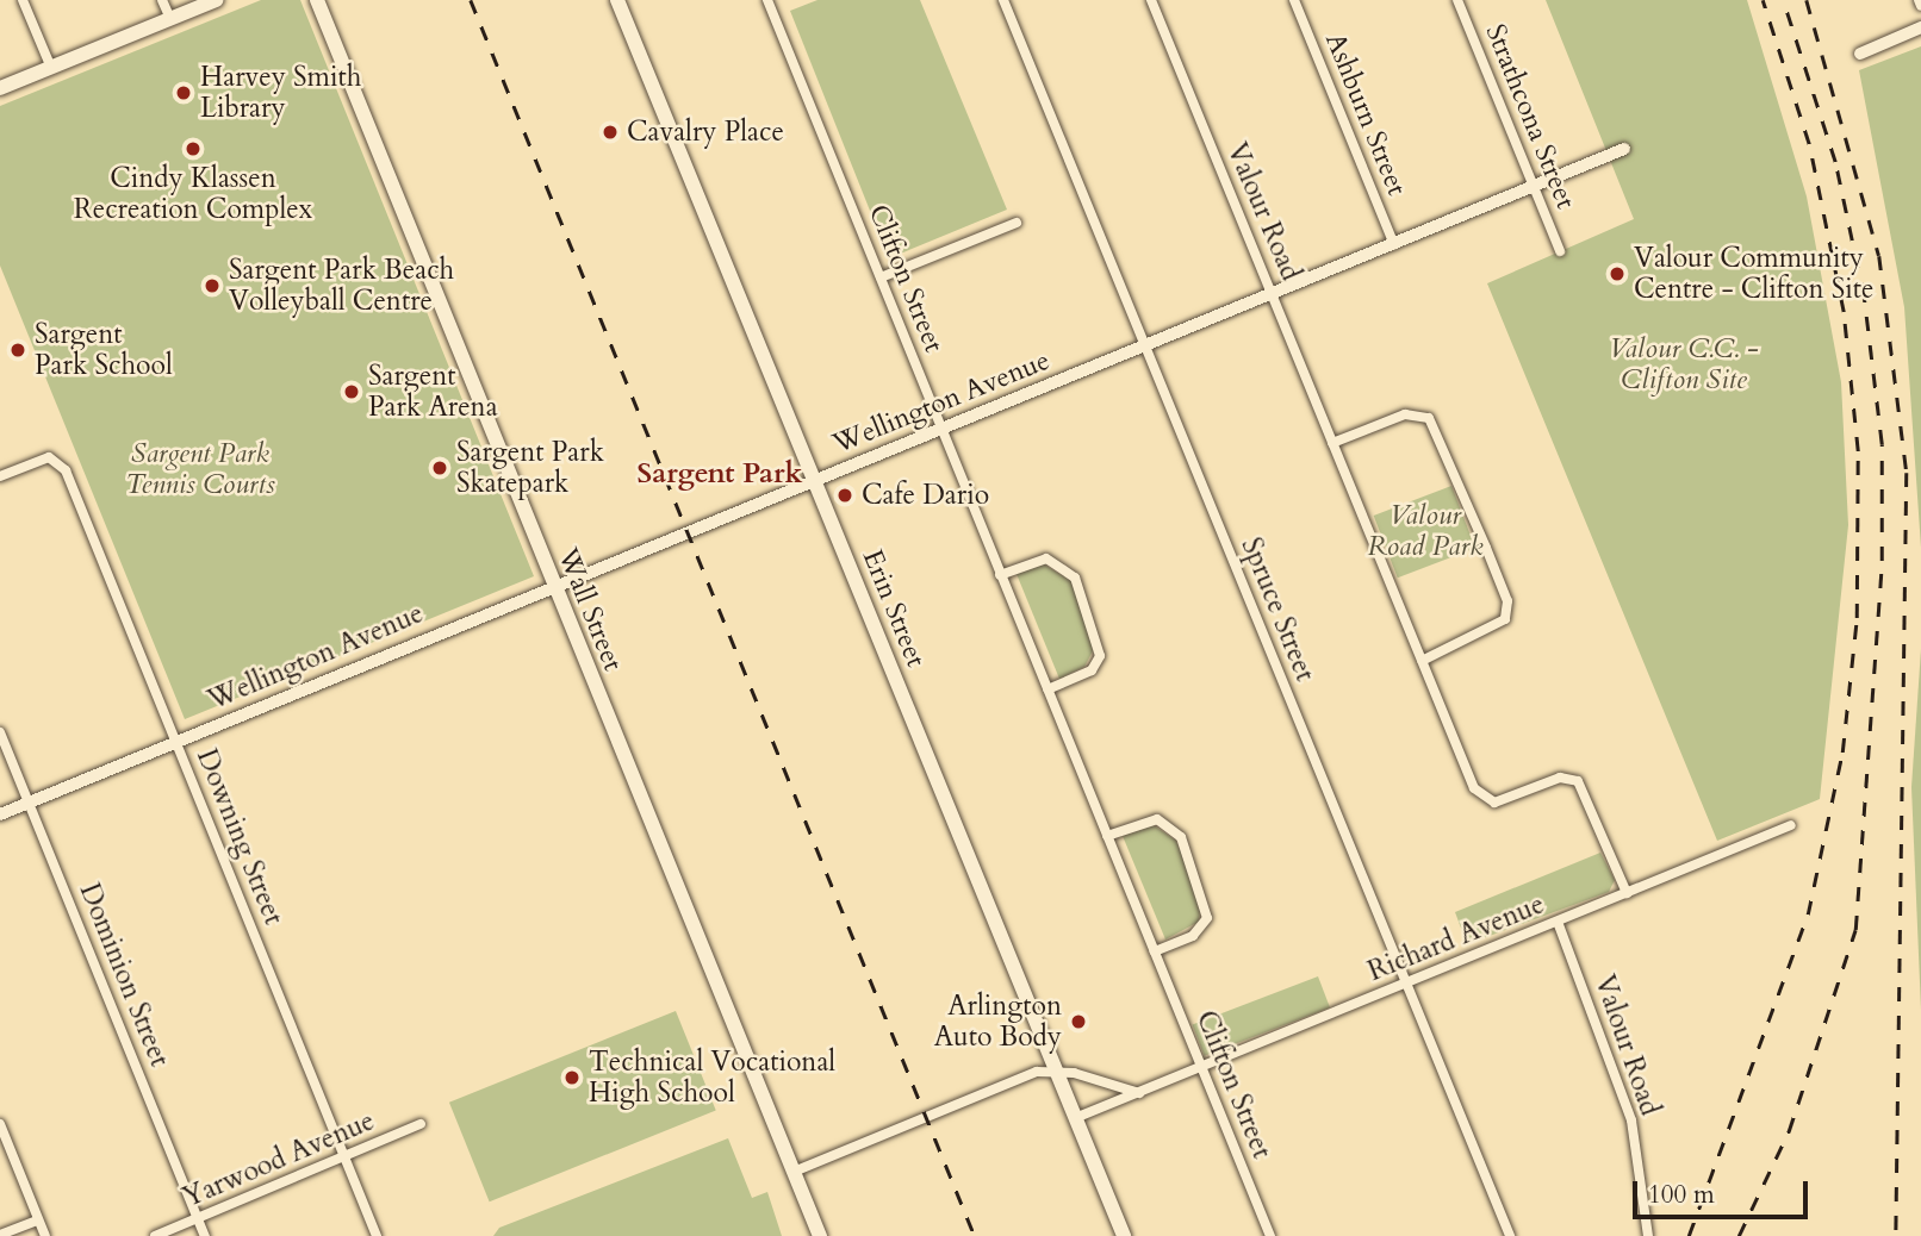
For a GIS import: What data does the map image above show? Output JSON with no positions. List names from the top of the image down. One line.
{"streets":{"main road":["Erin Street","Wall Street"],"street":["Ashburn Street","Strathcona Street","Valour Road","Clifton Street","Wellington Avenue","Spruce Street","Downing Street","Richard Avenue","Dominion Street","Yarwood Avenue"]},"crossings":[["Ashburn Street","Wellington Avenue"],["Strathcona Street","Wellington Avenue"],["Valour Road","Wellington Avenue"],["Valour Road","Richard Avenue"],["Clifton Street","Wellington Avenue"],["Clifton Street","Richard Avenue"],["Wellington Avenue","Erin Street"],["Wellington Avenue","Wall Street"],["Wellington Avenue","Spruce Street"],["Wellington Avenue","Downing Street"],["Wellington Avenue","Dominion Street"],["Erin Street","Richard Avenue"],["Spruce Street","Richard Avenue"],["Downing Street","Yarwood Avenue"],["Dominion Street","Yarwood Avenue"]],"districts":["Sargent Park"],"parks":["Valour C.C. - Clifton Site","Sargent Park Tennis Courts","Valour Road Park"],"places":["Harvey Smith Library","Cavalry Place","Cindy Klassen Recreation Complex","Valour Community Centre - Clifton Site","Sargent Park Beach Volleyball Centre","Sargent Park School","Sargent Park Arena","Sargent Park Skatepark","Cafe Dario","Arlington Auto Body","Technical Vocational High School"],"scale_bar":"100 m"}
